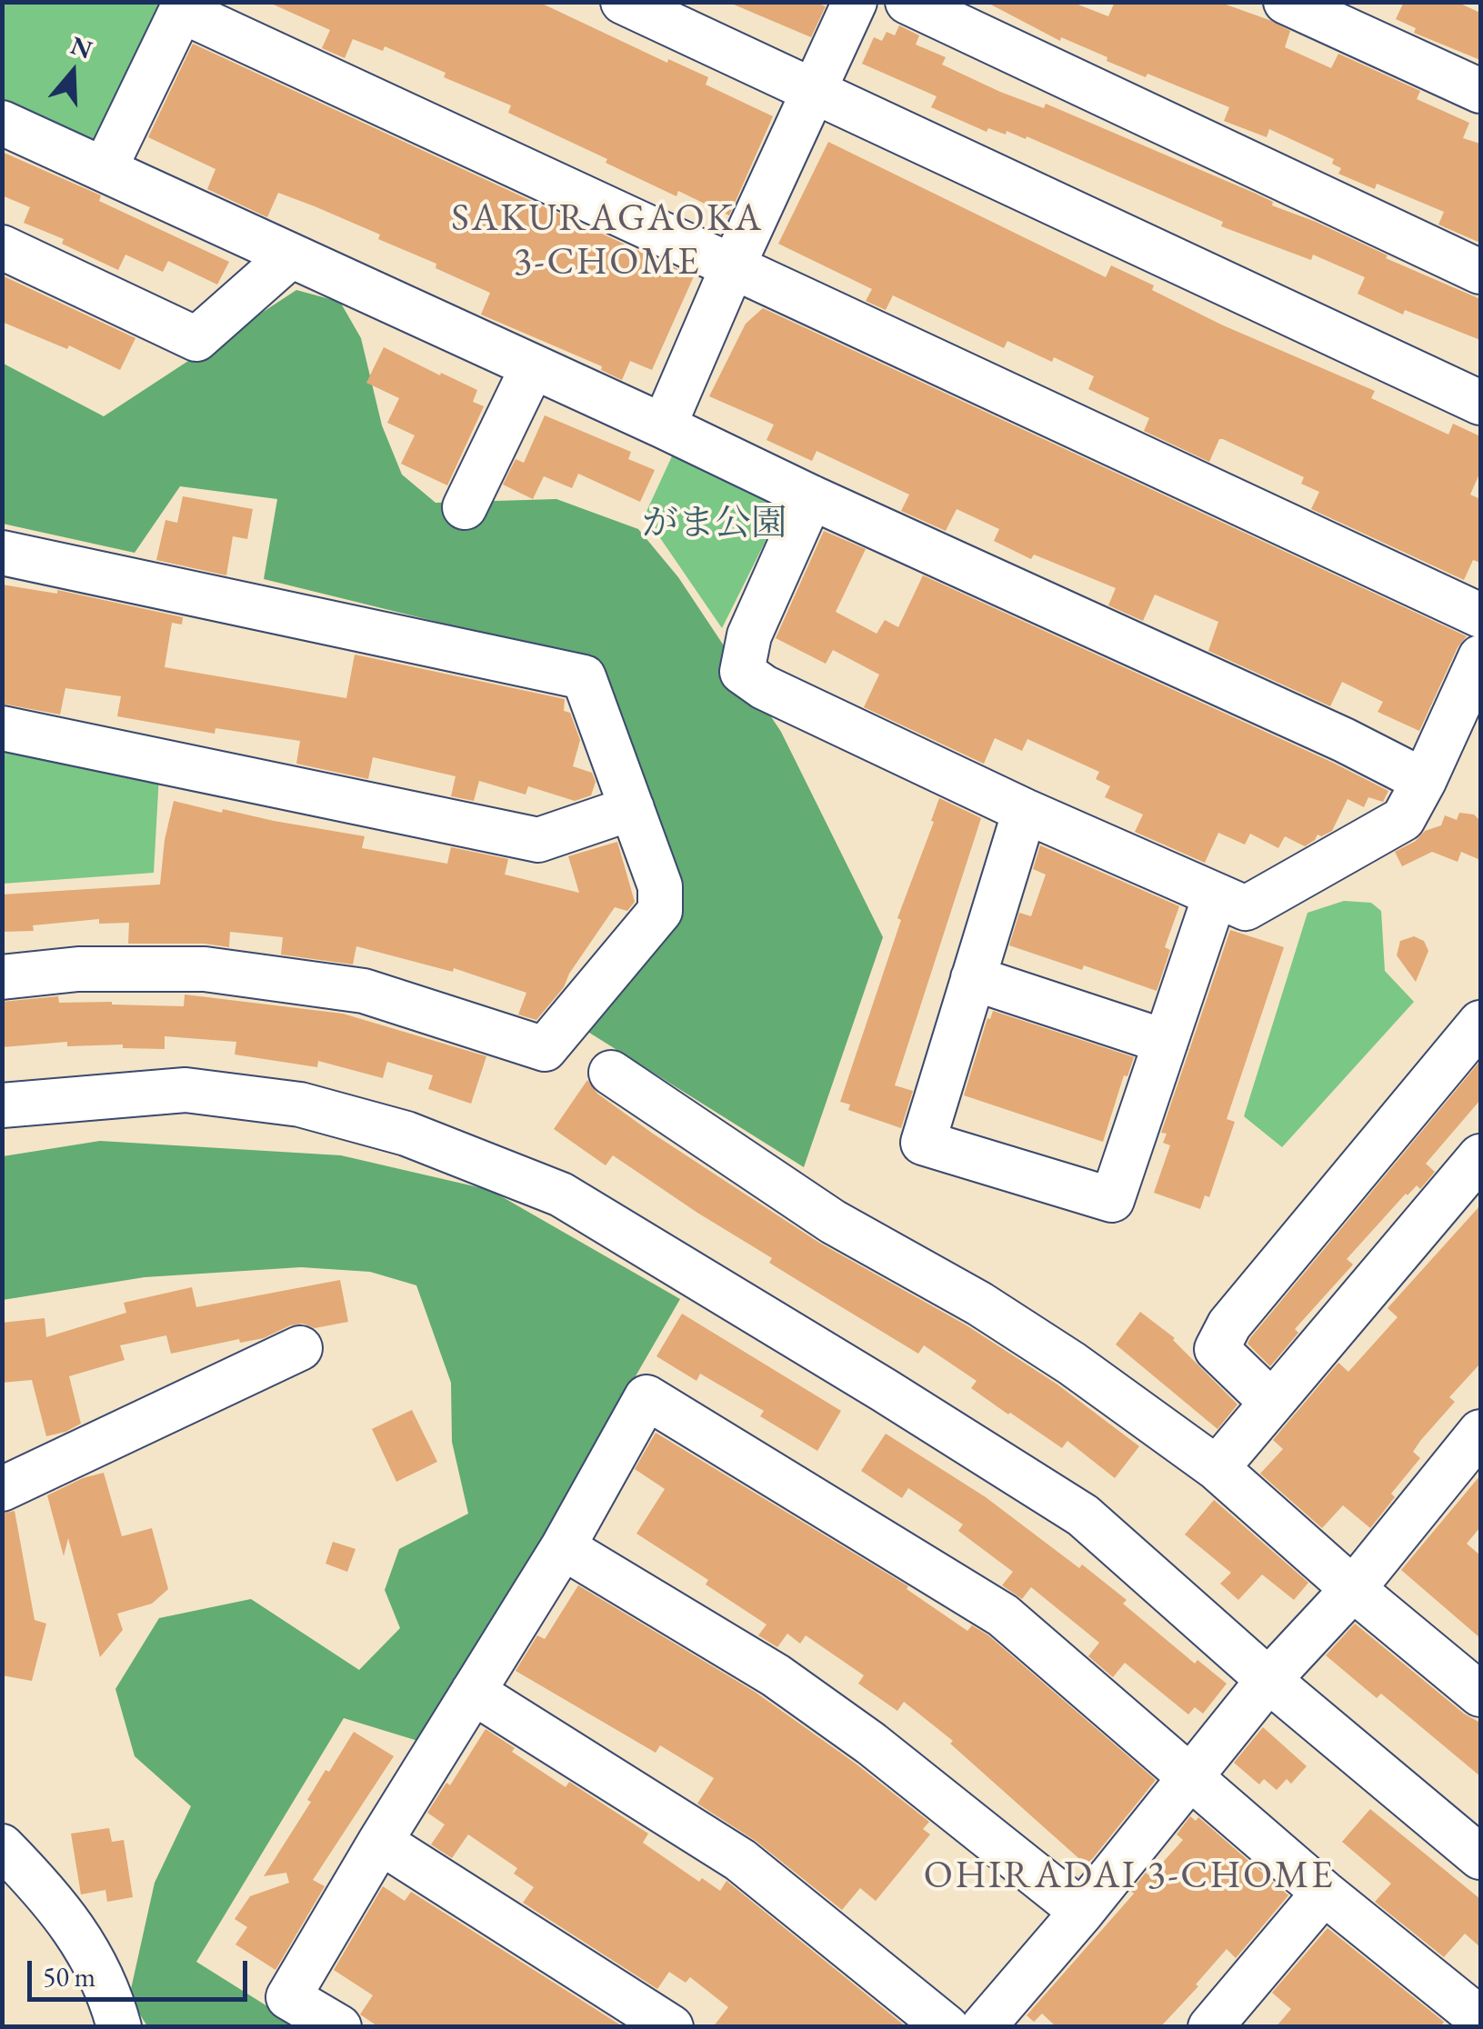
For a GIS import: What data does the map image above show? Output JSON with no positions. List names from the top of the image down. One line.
{"districts":["SAKURAGAOKA 3-CHOME","OHIRADAI 3-CHOME"],"parks":["がま公園"],"scale_bar":"50 m","north":"top"}
